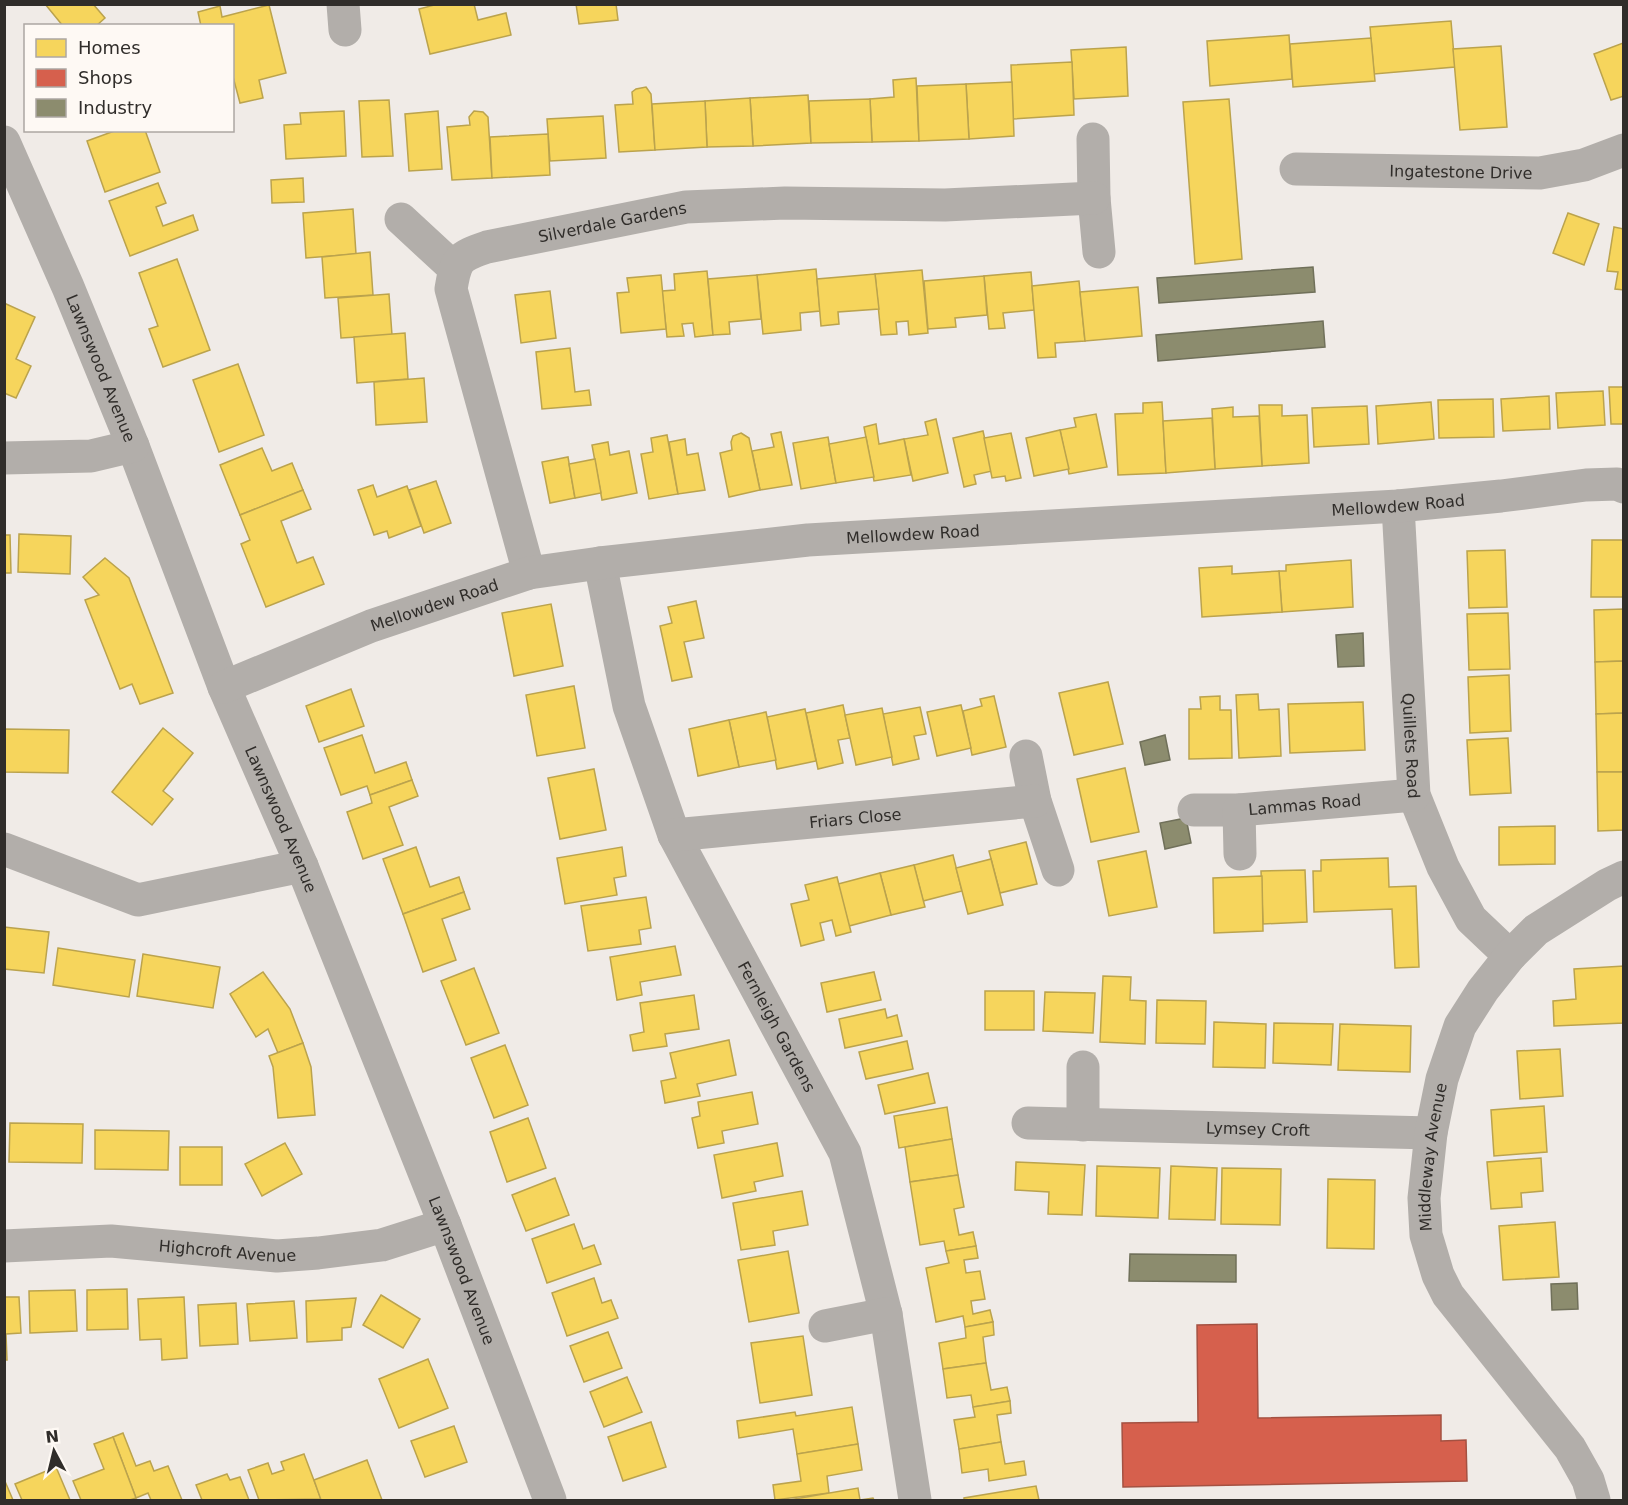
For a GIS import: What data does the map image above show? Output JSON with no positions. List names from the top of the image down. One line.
{"streets":{"street":["Ingatestone Drive","Silverdale Gardens","Lawnswood Avenue","Mellowdew Road","Quillets Road","Lammas Road","Friars Close","Fernleigh Gardens","Lymsey Croft","Middleway Avenue","Highcroft Avenue"]},"crossings":[["Lawnswood Avenue","Mellowdew Road"],["Lawnswood Avenue","Highcroft Avenue"],["Mellowdew Road","Quillets Road"],["Mellowdew Road","Fernleigh Gardens"],["Quillets Road","Lammas Road"],["Quillets Road","Middleway Avenue"],["Friars Close","Fernleigh Gardens"],["Lymsey Croft","Middleway Avenue"]],"legend":["Homes","Shops","Industry"],"north":"top"}
